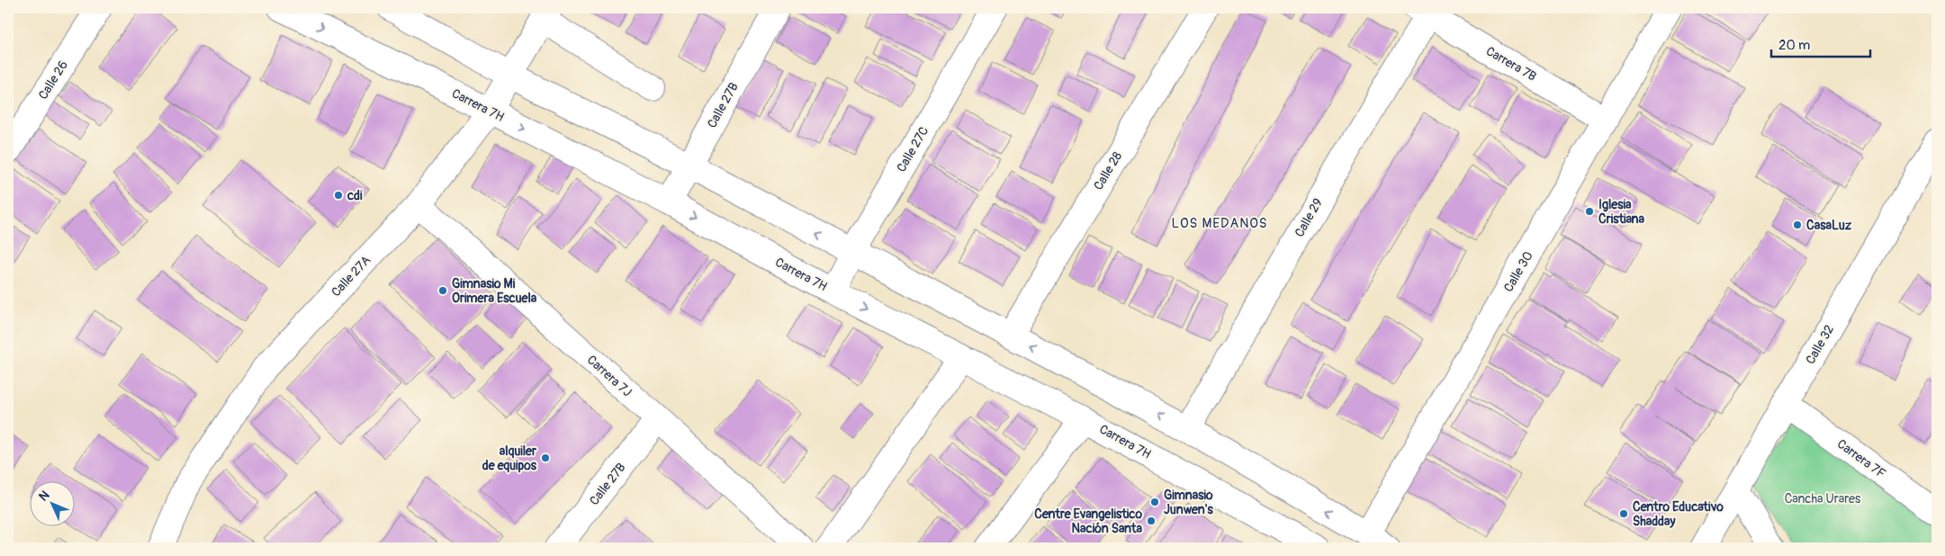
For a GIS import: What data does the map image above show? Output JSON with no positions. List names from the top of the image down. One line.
{"streets":{"street":["Carrera 7B","Calle 26","Carrera 7H","Calle 27B","Calle 27C","Calle 28","Calle 29","Calle 30","Calle 27A","Calle 32","Carrera 7J","Carrera 7F"]},"crossings":[["Carrera 7B","Calle 29"],["Carrera 7B","Calle 30"],["Carrera 7H","Calle 27B"],["Carrera 7H","Calle 27C"],["Carrera 7H","Calle 27A"],["Calle 27B","Carrera 7J"],["Calle 27A","Carrera 7J"],["Calle 32","Carrera 7F"]],"districts":["LOS MEDANOS"],"parks":["Cancha Urares"],"places":["cdi","Iglesia Cristiana","CasaLuz","Gimnasio Mi Orimera Escuela","alquiler de equipos","Gimnasio Junwen's","Centro Educativo Shadday","Centre Evangelistico Nación Santa"],"scale_bar":"20 m","north":"top left"}
